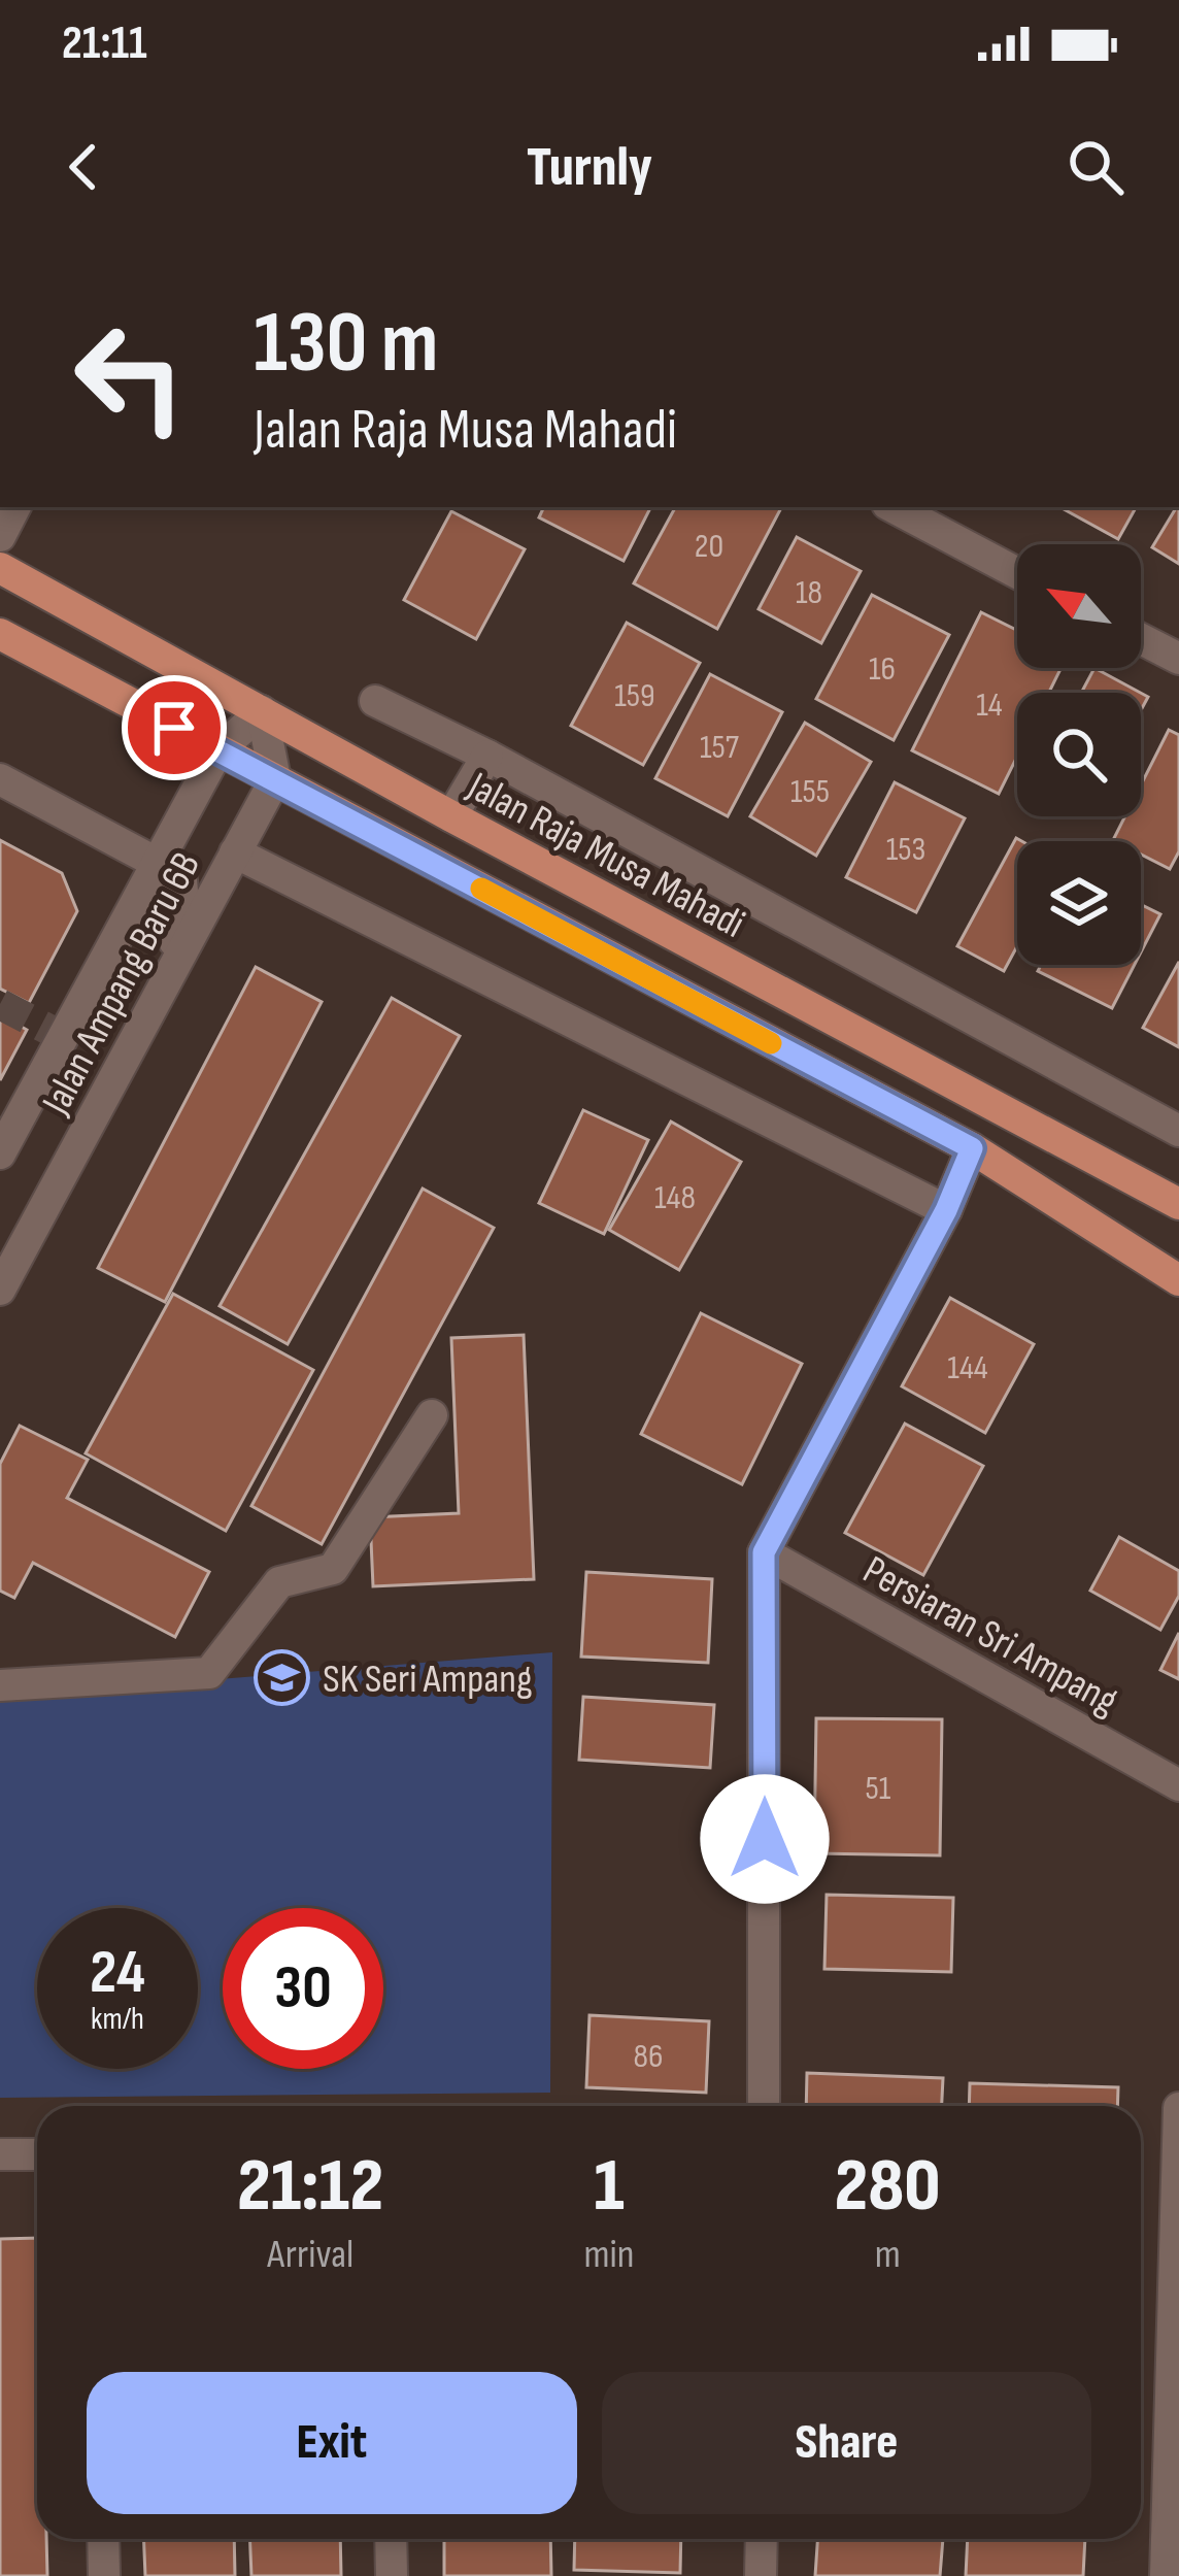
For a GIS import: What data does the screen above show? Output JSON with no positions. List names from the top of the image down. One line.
{"streets":{"main road":["Jalan Raja Musa Mahadi"],"street":["Jalan Ampang Baru 6B","Persiaran Sri Ampang"]},"places":{"school or university":["SK Seri Ampang"]},"house_numbers":["20","18","16","159","14","157","155","153","148","144","51","86"],"north":"top left","page":{"status":"21:11","header":"Turnly","turn":["130 m","Jalan Raja Musa Mahadi"],"speed":"24 km/h","limit":"30","eta":["21:12","Arrival","1","min","280","m"],"buttons":["Exit","Share"]}}
